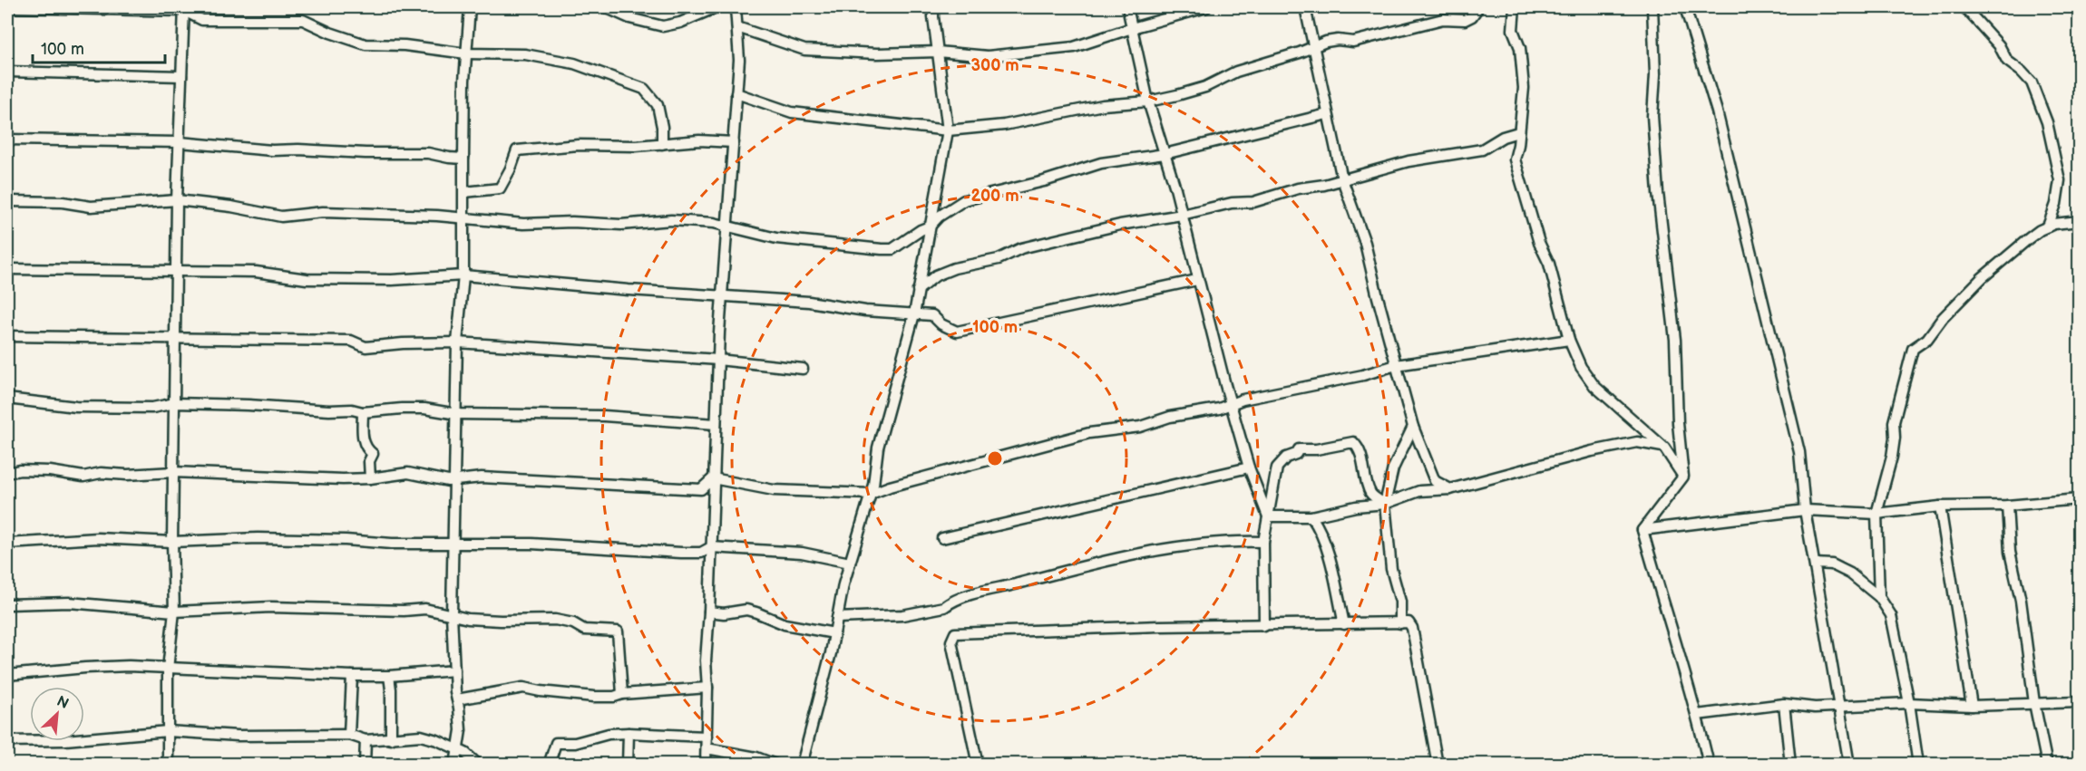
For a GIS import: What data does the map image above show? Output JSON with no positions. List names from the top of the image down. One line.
{"scale_bar":"100 m","north":"top right","rings":["300 m","200 m","100 m"]}
